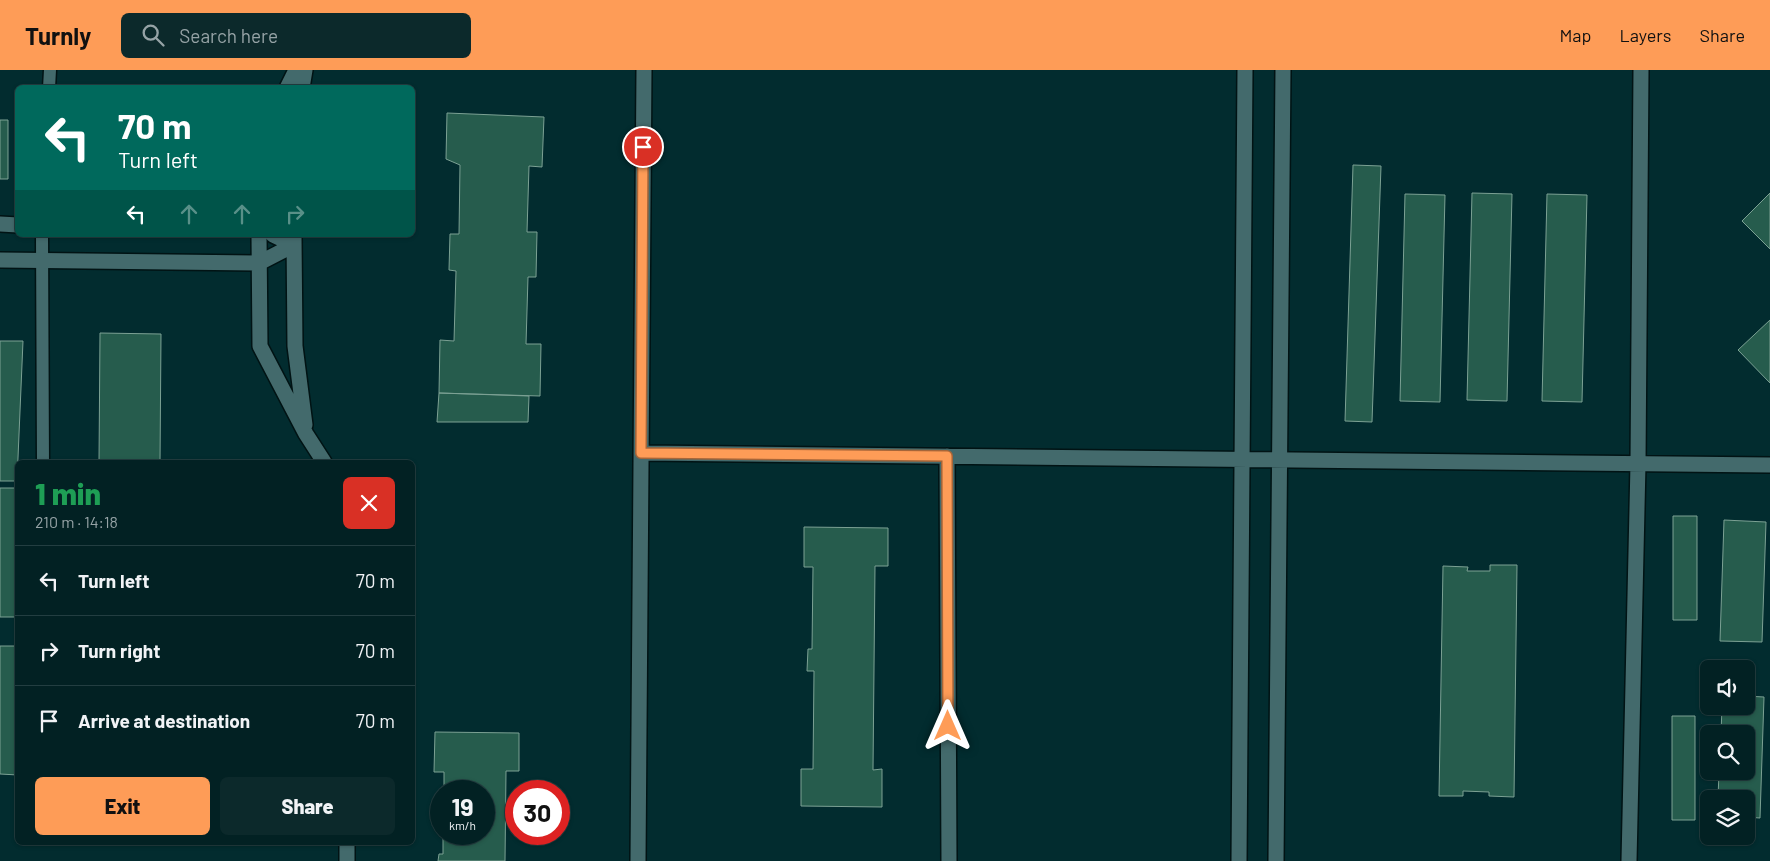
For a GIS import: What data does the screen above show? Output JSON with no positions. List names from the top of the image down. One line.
{"page":{"header":"Turnly","search":"Search here","nav":["Map","Layers","Share"],"turn":["70 m","Turn left"],"heading":["1 min","210 m · 14:18"],"list":[{"name":"Turn left","value":"70 m"},{"name":"Turn right","value":"70 m"},{"name":"Arrive at destination","value":"70 m"}],"buttons":["Exit","Share"],"speed":"19 km/h","limit":"30"}}
